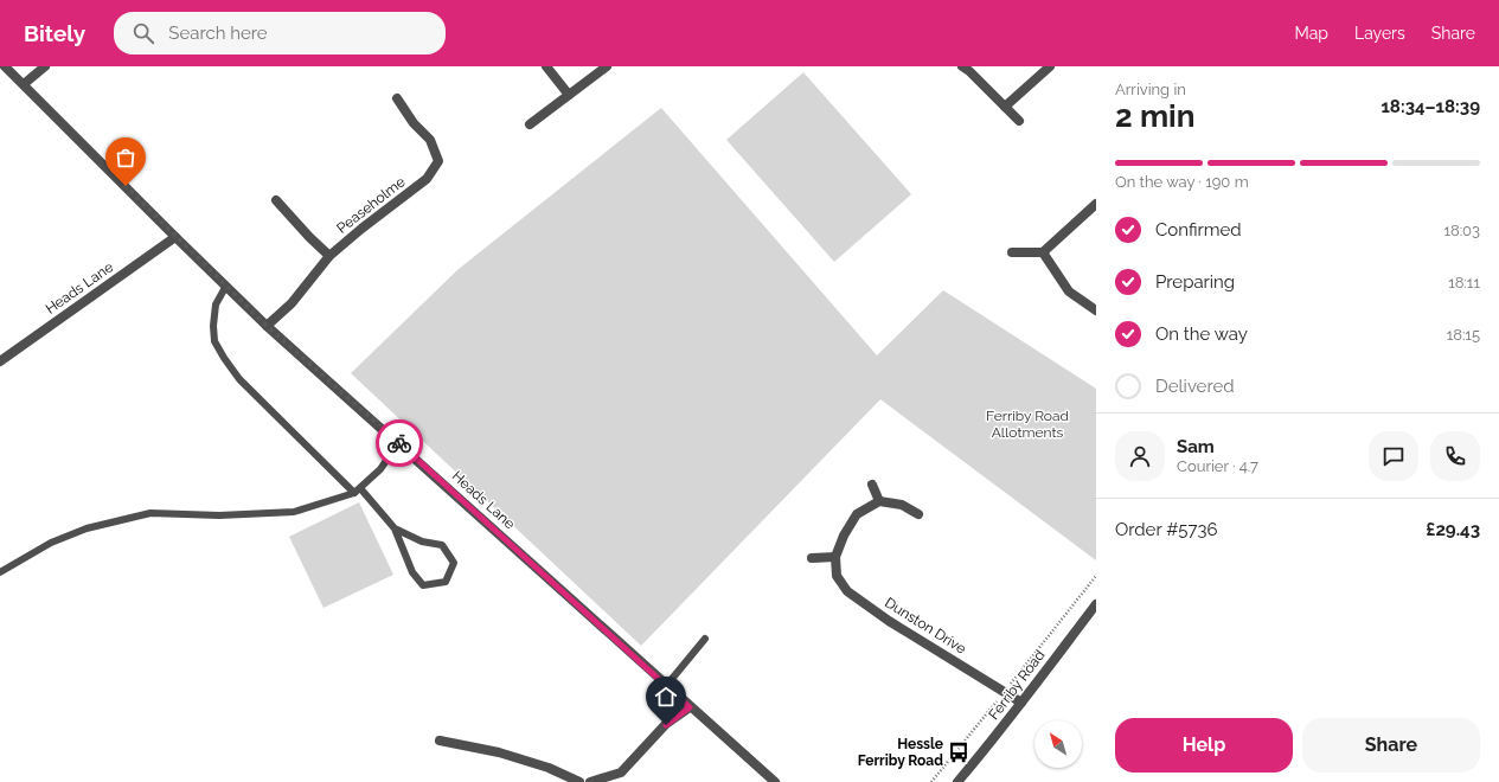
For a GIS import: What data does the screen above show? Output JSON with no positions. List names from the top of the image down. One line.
{"streets":{"street":["Peaseholme","Heads Lane","Dunston Drive","Ferriby Road"]},"crossings":[["Peaseholme","Heads Lane"],["Dunston Drive","Ferriby Road"]],"parks":["Ferriby Road Allotments"],"places":{"bus stop":["Hessle Ferriby Road"]},"north":"top left","page":{"header":"Bitely","search":"Search here","nav":["Map","Layers","Share"],"heading":["2 min","Arriving in","18:34–18:39"],"panel":["Sam","Courier · 4.7","Order #5736","£29.43"],"bar":"On the way · 190 m","list":[["Confirmed","18:03"],["Preparing","18:11"],["On the way","18:15"],"Delivered"],"buttons":["Help","Share"]}}
